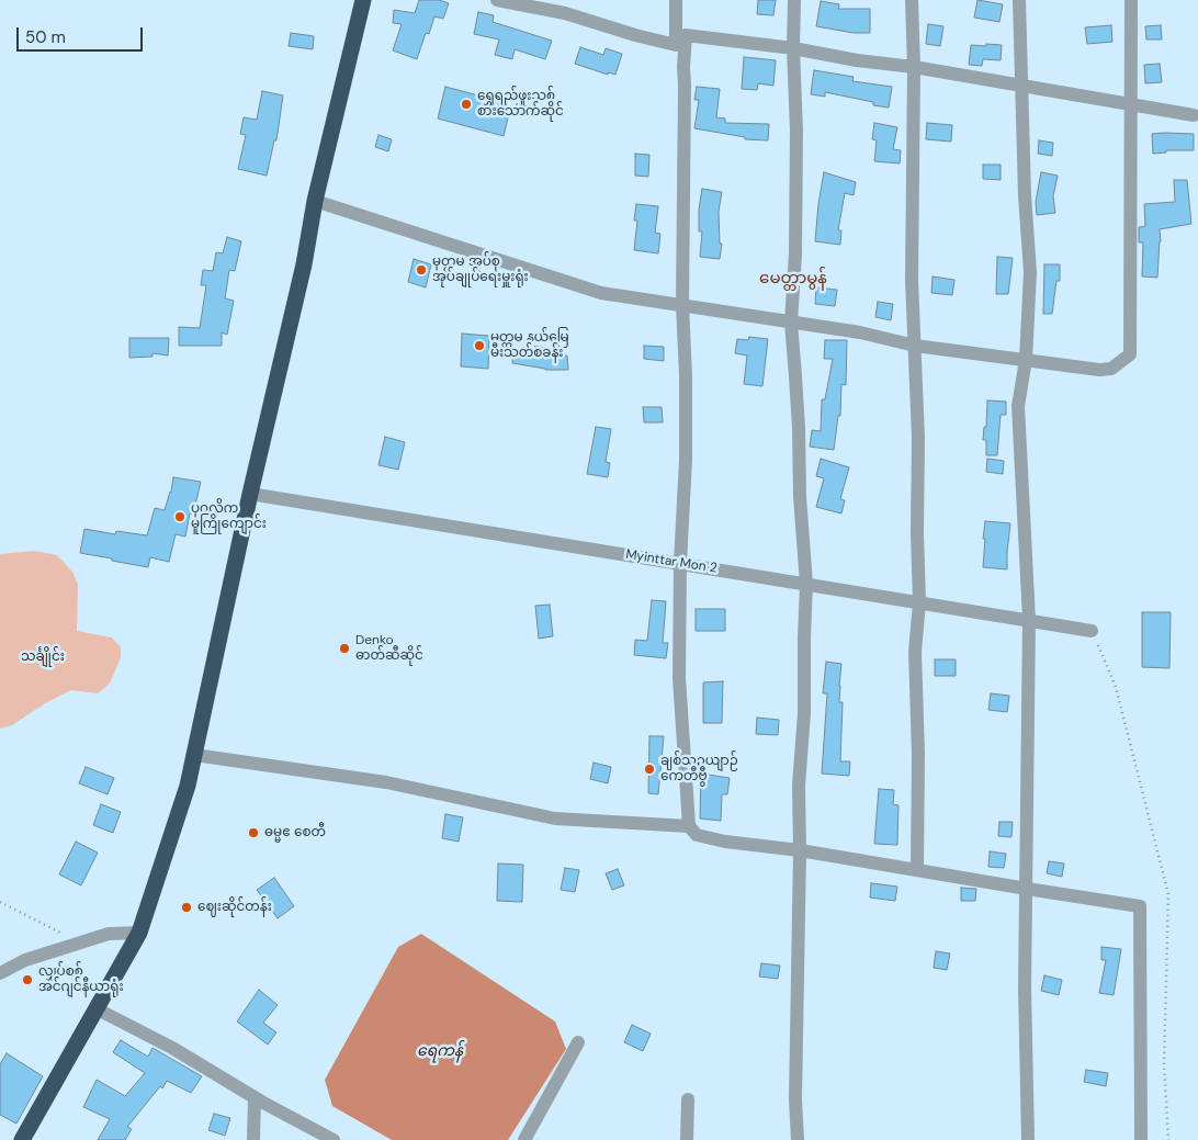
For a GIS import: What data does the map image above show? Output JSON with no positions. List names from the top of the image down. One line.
{"streets":{"street":["Myinttar Mon 2"]},"districts":["မေတ္တာမွန်"],"water":["ရေကန်"],"parks":["သင်္ချိုင်း"],"places":["ရွှေရည်ဖူးသစ် စားသောက်ဆိုင်","မုတ္တမ အုပ်စု အုပ်ချုပ်ရေးမှူးရုံး","မုတ္တမ နယ်မြေ မီးသတ်စခန်း","ပုဂ္ဂလိက မူကြိုကျောင်း","Denko ဓာတ်ဆီဆိုင်","ချစ်သူဥယျာဉ် ကေတီဗွီ","ဓမ္မဧ စေတီ","ဈေးဆိုင်တန်း","လျှပ်စစ် အင်ဂျင်နီယာရုံး"],"scale_bar":"50 m"}
